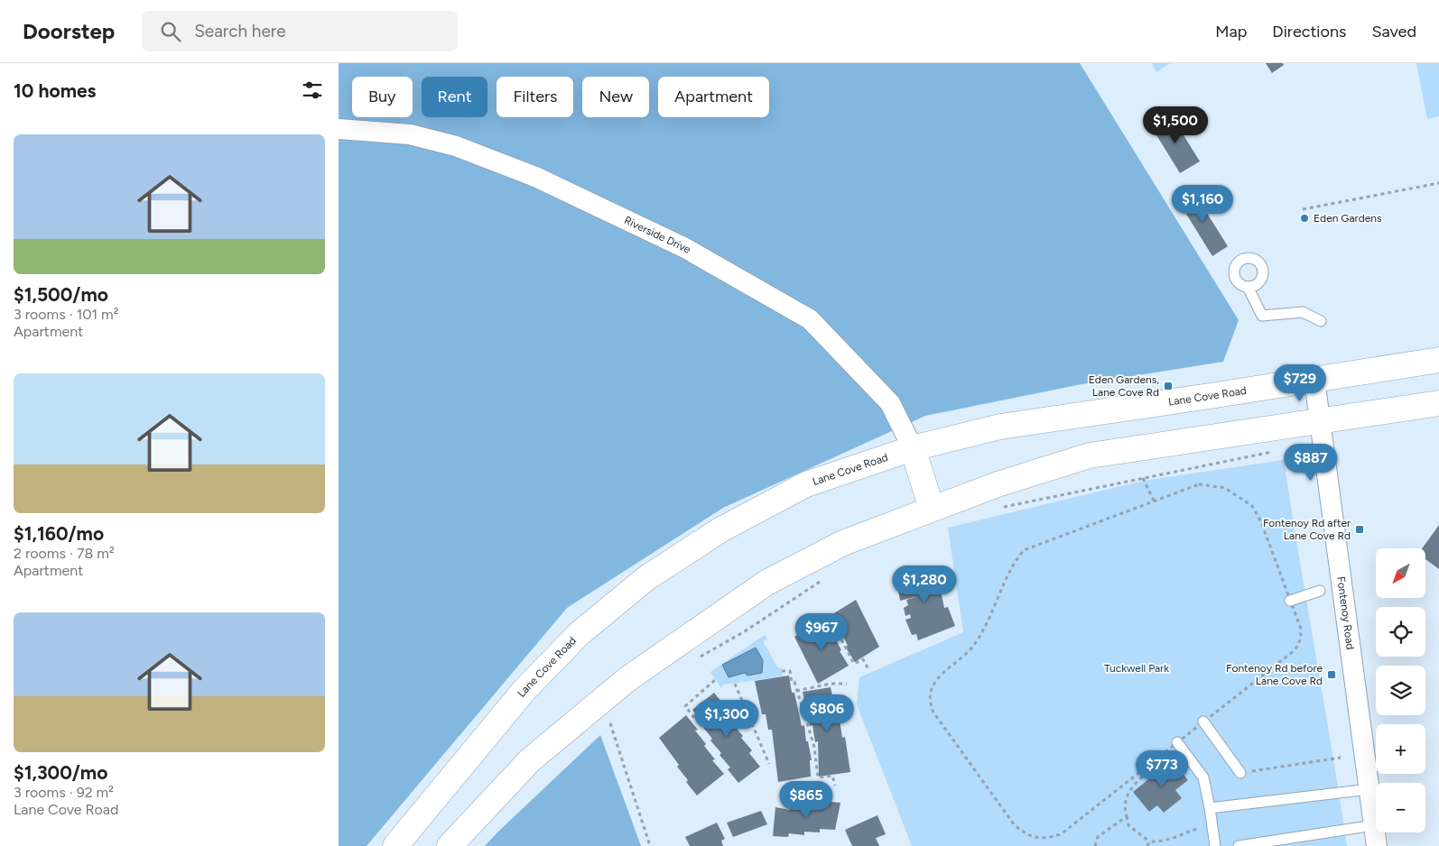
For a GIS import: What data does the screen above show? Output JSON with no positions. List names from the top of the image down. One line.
{"streets":{"highway":["Lane Cove Road"],"street":["Riverside Drive","Fontenoy Road"]},"crossings":[["Riverside Drive","Lane Cove Road"],["Lane Cove Road","Fontenoy Road"]],"parks":["Tuckwell Park"],"places":{"other":["Eden Gardens"],"transit":["Eden Gardens, Lane Cove Rd","Fontenoy Rd after Lane Cove Rd","Fontenoy Rd before Lane Cove Rd"]},"north":"bottom left","page":{"header":"Doorstep","search":"Search here","nav":["Map","Directions","Saved"],"heading":"10 homes","chip":["Buy","Rent","Filters","New","Apartment"],"price":["$1,500","$1,160","$729","$887","$1,280","$967","$806","$1,300","$773","$865"],"list":[{"name":"$1,500/mo","note":"3 rooms · 101 m² · Apartment"},{"name":"$1,160/mo","note":"2 rooms · 78 m² · Apartment"},{"name":"$1,300/mo","note":"3 rooms · 92 m² · Lane Cove Road"}],"map_buttons":["+","−"]}}
